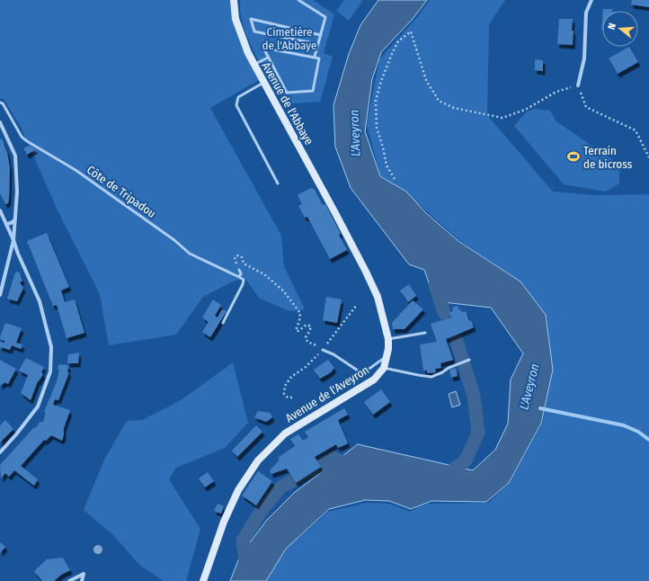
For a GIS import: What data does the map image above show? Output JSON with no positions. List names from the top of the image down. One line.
{"streets":{"street":["Avenue de l'Abbaye","Avenue de l'Aveyron"],"lane":["Côte de Tripadou"]},"crossings":[["Avenue de l'Abbaye","Avenue de l'Aveyron"]],"water":["L'Aveyron"],"parks":["Cimetière de l'Abbaye"],"places":{"sports":["Terrain de bicross"]},"north":"left"}
